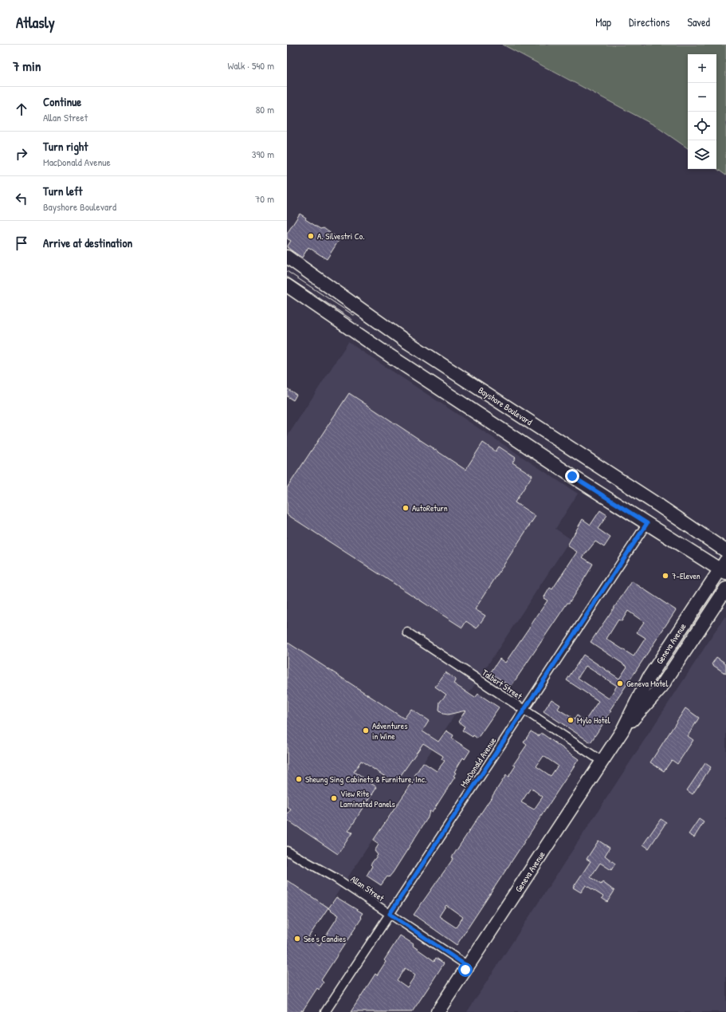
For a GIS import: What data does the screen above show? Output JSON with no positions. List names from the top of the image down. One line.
{"streets":{"main road":["Bayshore Boulevard","Geneva Avenue"],"street":["Talbert Street","MacDonald Avenue","Allan Street"]},"crossings":[["Geneva Avenue","Talbert Street"],["Geneva Avenue","Allan Street"],["Talbert Street","MacDonald Avenue"],["MacDonald Avenue","Allan Street"]],"places":["A. Silvestri Co.","AutoReturn","7-Eleven","Geneva Motel","Mylo Hotel","Adventures in Wine","Sheung Sing Cabinets & Furniture, Inc.","View Rite Laminated Panels","See's Candies"],"page":{"header":"Atlasly","nav":["Map","Directions","Saved"],"heading":["7 min","Walk · 540 m"],"map_buttons":["+","−"],"list":[["Continue","Allan Street","80 m"],["Turn right","MacDonald Avenue","390 m"],["Turn left","Bayshore Boulevard","70 m"],"Arrive at destination"]}}
